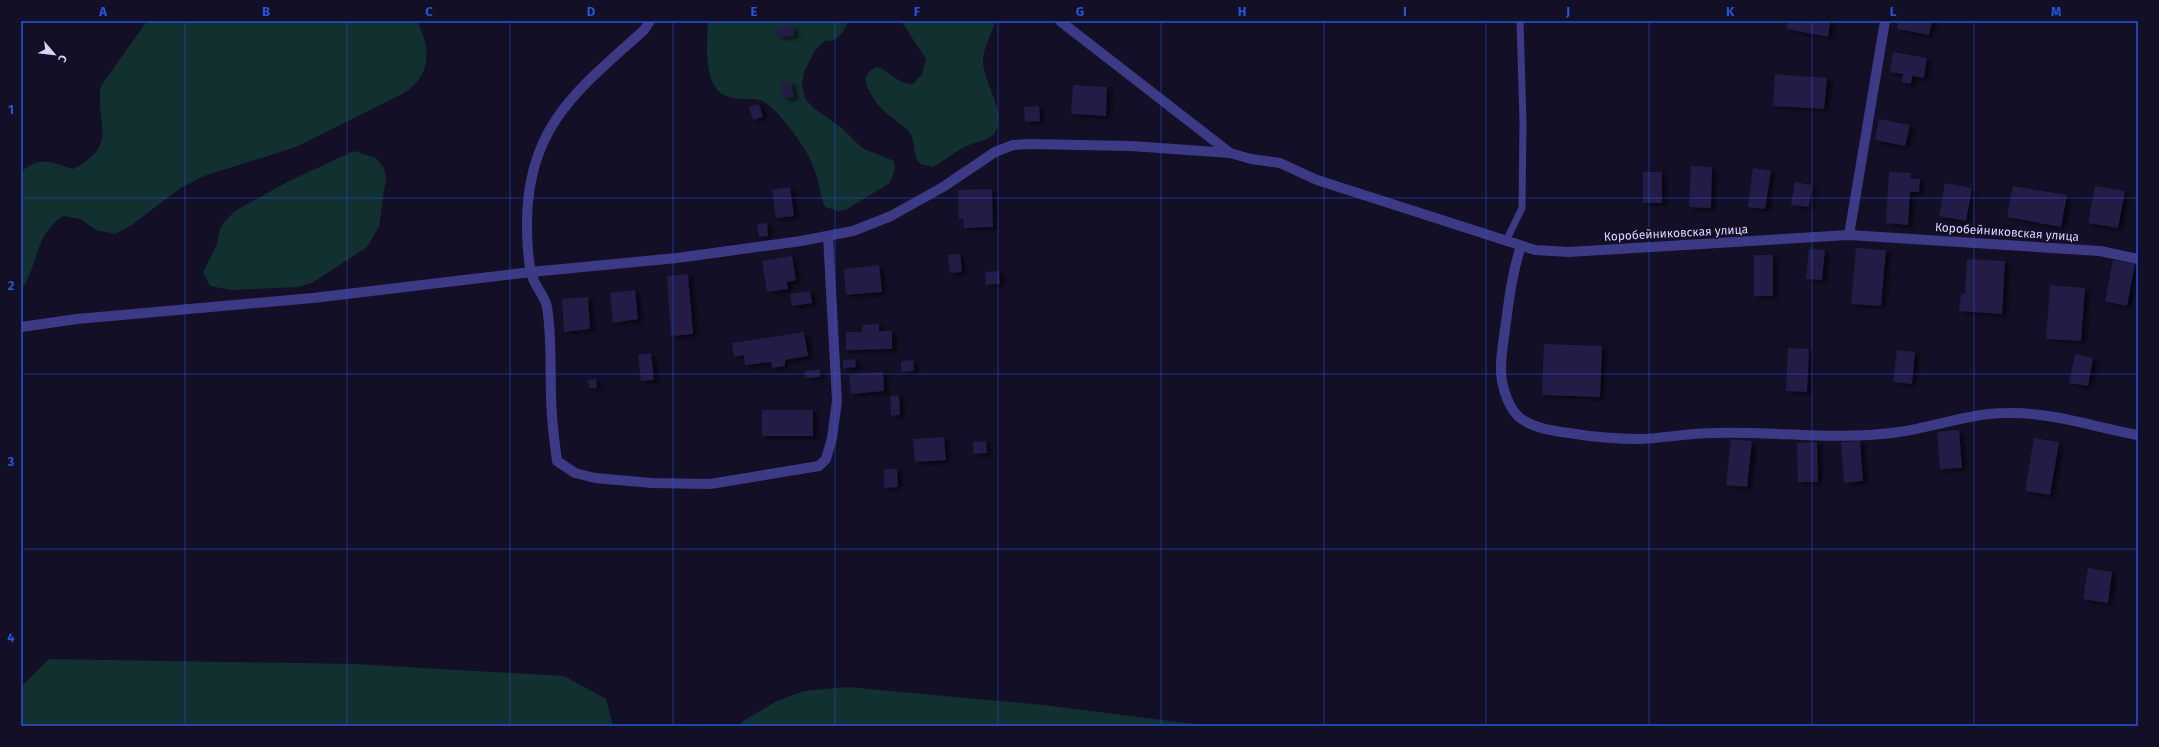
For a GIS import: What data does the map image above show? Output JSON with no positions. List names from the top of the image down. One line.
{"streets":{"street":["Коробейниковская улица"]},"north":"bottom right","grid":{"columns":["A","B","C","D","E","F","G","H","I","J","K","L","M"],"rows":["1","2","3","4"]}}
